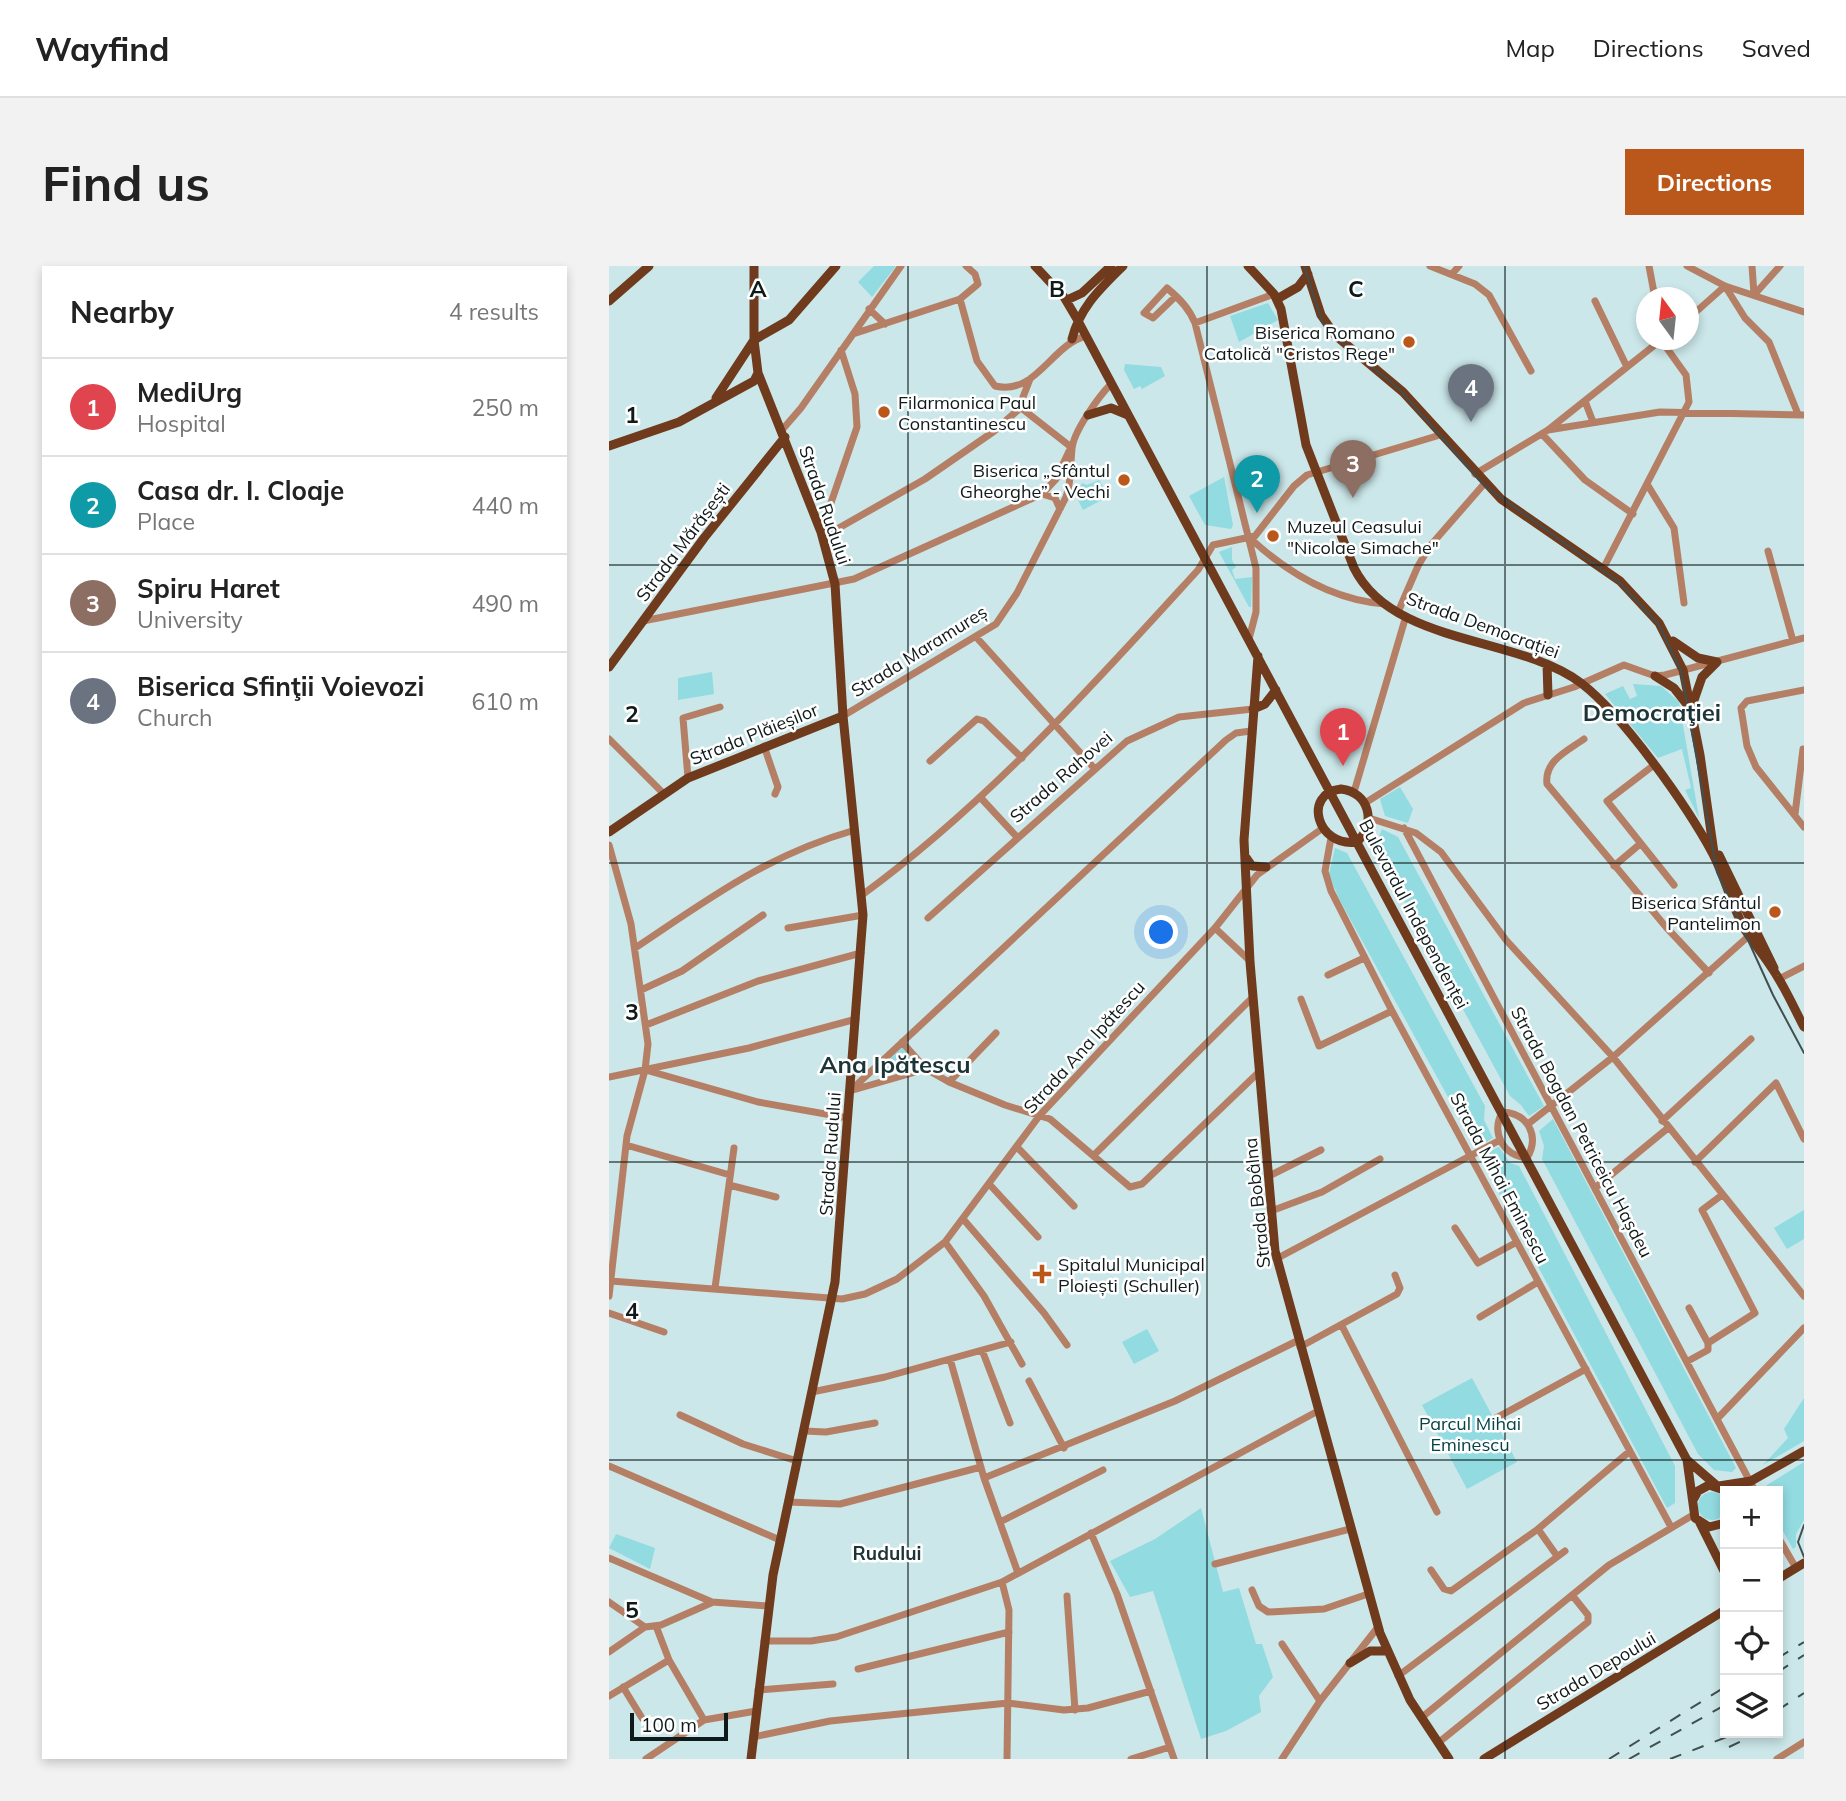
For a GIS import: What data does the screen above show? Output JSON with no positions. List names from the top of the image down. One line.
{"streets":{"main road":["Strada Rudului","Strada Mărășești","Strada Democrației","Strada Plăieșilor","Bulevardul Independenței","Strada Bobâlna","Strada Depoului"],"street":["Strada Maramureș","Strada Rahovei","Strada Ana Ipătescu","Strada Bogdan Petriceicu Hașdeu","Strada Mihai Eminescu"]},"crossings":[["Strada Rudului","Strada Mărășești"],["Strada Rudului","Strada Maramureș"],["Strada Rudului","Strada Plăieșilor"],["Strada Rudului","Strada Ana Ipătescu"],["Strada Maramureș","Strada Plăieșilor"],["Strada Maramureș","Bulevardul Independenței"],["Strada Rahovei","Strada Bobâlna"],["Bulevardul Independenței","Strada Bobâlna"],["Strada Ana Ipătescu","Strada Bobâlna"]],"districts":["Democraţiei","Ana Ipătescu","Rudului"],"parks":["Parcul Mihai Eminescu"],"places":{"other":["Biserica Romano Catolică \"Cristos Rege\"","Filarmonica Paul Constantinescu","Biserica „Sfântul Gheorghe” - Vechi","Muzeul Ceasului \"Nicolae Simache\"","Biserica Sfântul Pantelimon"],"health":["Spitalul Municipal Ploiești (Schuller)"]},"scale_bar":"100 m","north":"top","page":{"header":"Wayfind","nav":["Map","Directions","Saved"],"buttons":"Directions","title":"Find us","heading":["Nearby","4 results"],"list":[{"mark":"1","name":"MediUrg","note":"Hospital","value":"250 m"},{"mark":"2","name":"Casa dr. I. Cloaje","note":"Place","value":"440 m"},{"mark":"3","name":"Spiru Haret","note":"University","value":"490 m"},{"mark":"4","name":"Biserica Sfinţii Voievozi","note":"Church","value":"610 m"}],"pins":["4","3","2","1"],"map_buttons":["+","−"],"scale":"100 m"},"grid":{"columns":["A","B","C"],"rows":["1","2","3","4","5"]}}
